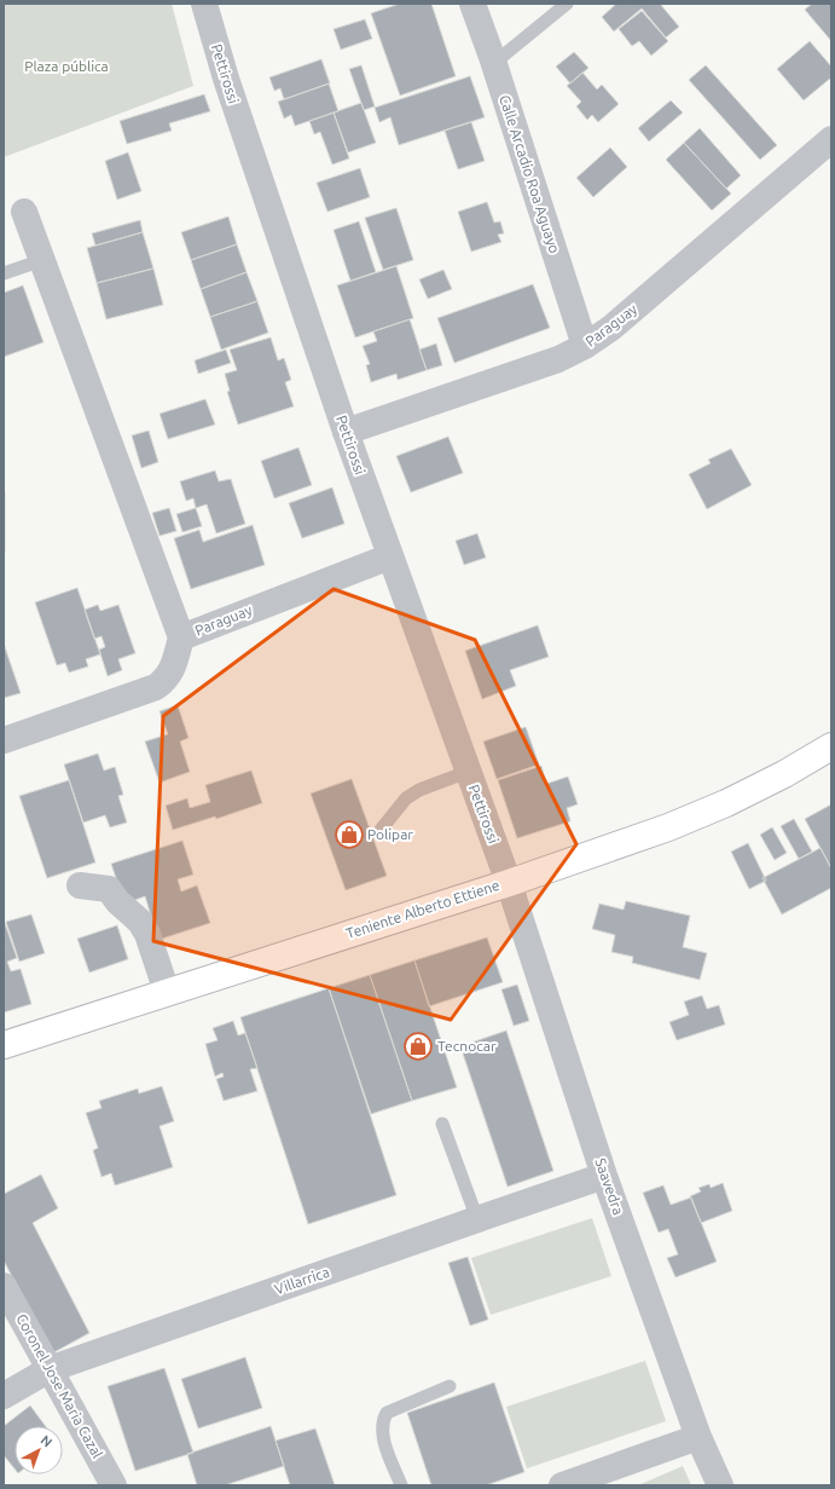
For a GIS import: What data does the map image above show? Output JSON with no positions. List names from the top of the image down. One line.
{"streets":{"main road":["Teniente Alberto Ettiene"],"street":["Pettirossi","Calle Arcadio Roa Aguayo","Paraguay","Saavedra","Villarrica","Coronel Jose Maria Cazal"]},"crossings":[["Pettirossi","Paraguay"],["Pettirossi","Teniente Alberto Ettiene"],["Pettirossi","Saavedra"],["Calle Arcadio Roa Aguayo","Paraguay"],["Teniente Alberto Ettiene","Saavedra"],["Saavedra","Villarrica"],["Villarrica","Coronel Jose Maria Cazal"]],"parks":["Plaza pública"],"places":{"shop":["Polipar","Tecnocar"]},"north":"top right"}
